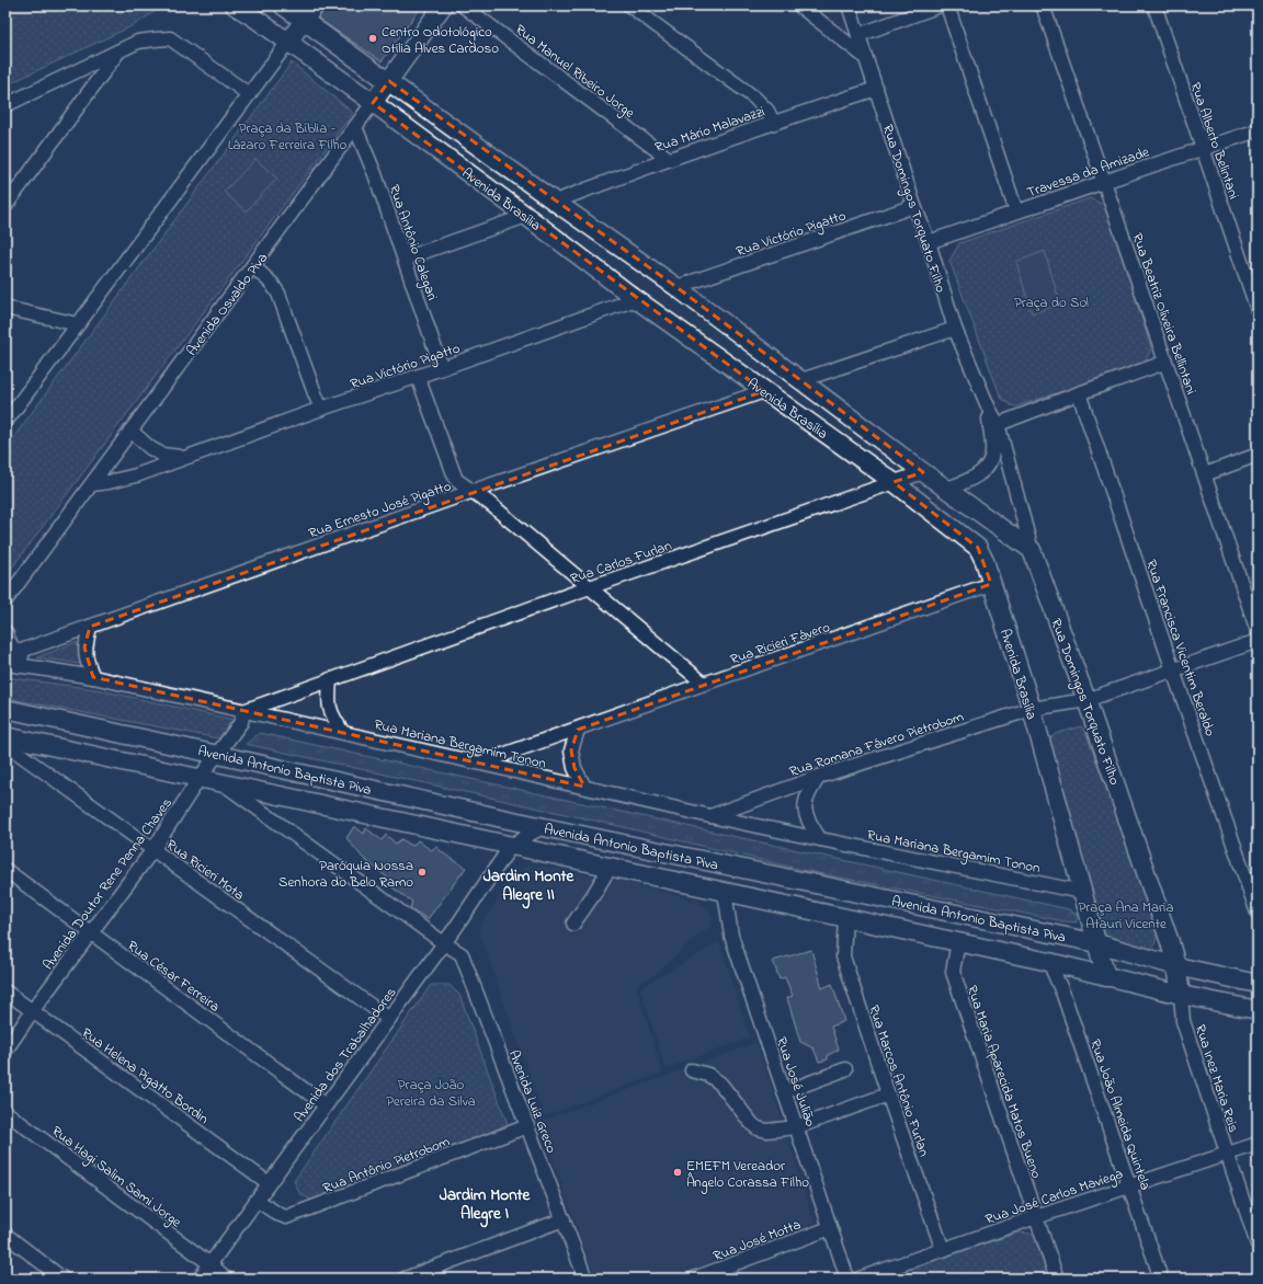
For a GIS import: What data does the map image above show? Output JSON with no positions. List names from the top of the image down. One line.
{"streets":{"main road":["Avenida Brasília","Rua Domingos Torquato Filho","Avenida Osvaldo Piva","Avenida Antonio Baptista Piva"],"street":["Rua Manuel Ribeiro Jorge","Rua Mário Malavazzi","Rua Alberto Belintani","Travessa da Amizade","Rua Victório Pigatto","Rua Antônio Calegari","Rua Beatriz Oliveira Bellintani","Rua Ernesto José Pigatto","Rua Carlos Furlan","Rua Ricieri Fávero","Rua Francisca Vicentim Beraldo","Rua Mariana Bergamim Tonon","Rua Romana Fávero Pietrobom","Rua Ricieri Mota","Avenida Doutor Rene Penna Chaves","Rua César Ferreira","Avenida dos Trabalhadores","Rua Helena Pigatto Bordin","Rua Inez Maria Reis","Rua Marcos Antônio Furlan","Rua José Julião","Rua Maria Aparecida Matos Bueno","Avenida Luiz Greco","Rua João Almeida Quintela","Rua Antônio Pietrobom","Rua Hagi Salim Sami Jorge","Rua José Carlos Maviega","Rua José Motta"]},"crossings":[["Rua Manuel Ribeiro Jorge","Rua Mário Malavazzi"],["Rua Mário Malavazzi","Avenida Brasília"],["Rua Mário Malavazzi","Rua Domingos Torquato Filho"],["Rua Alberto Belintani","Travessa da Amizade"],["Travessa da Amizade","Rua Domingos Torquato Filho"],["Travessa da Amizade","Rua Beatriz Oliveira Bellintani"],["Avenida Brasília","Rua Domingos Torquato Filho"],["Avenida Brasília","Rua Victório Pigatto"],["Avenida Brasília","Avenida Osvaldo Piva"],["Avenida Brasília","Rua Ernesto José Pigatto"],["Avenida Brasília","Rua Carlos Furlan"],["Avenida Brasília","Rua Ricieri Fávero"],["Avenida Brasília","Rua Mariana Bergamim Tonon"],["Avenida Brasília","Rua Romana Fávero Pietrobom"],["Avenida Brasília","Avenida Antonio Baptista Piva"],["Rua Domingos Torquato Filho","Rua Victório Pigatto"],["Rua Domingos Torquato Filho","Rua Romana Fávero Pietrobom"],["Rua Domingos Torquato Filho","Avenida Antonio Baptista Piva"],["Rua Domingos Torquato Filho","Rua Inez Maria Reis"],["Rua Victório Pigatto","Rua Antônio Calegari"],["Rua Victório Pigatto","Avenida Osvaldo Piva"],["Rua Antônio Calegari","Avenida Osvaldo Piva"],["Rua Ernesto José Pigatto","Rua Mariana Bergamim Tonon"],["Rua Carlos Furlan","Rua Mariana Bergamim Tonon"],["Rua Carlos Furlan","Avenida Doutor Rene Penna Chaves"],["Rua Ricieri Fávero","Rua Mariana Bergamim Tonon"],["Rua Francisca Vicentim Beraldo","Rua Romana Fávero Pietrobom"],["Rua Mariana Bergamim Tonon","Rua Romana Fávero Pietrobom"],["Rua Mariana Bergamim Tonon","Avenida Doutor Rene Penna Chaves"],["Avenida Antonio Baptista Piva","Avenida Doutor Rene Penna Chaves"],["Avenida Antonio Baptista Piva","Avenida dos Trabalhadores"],["Avenida Antonio Baptista Piva","Rua Inez Maria Reis"],["Avenida Antonio Baptista Piva","Rua Marcos Antônio Furlan"],["Avenida Antonio Baptista Piva","Rua José Julião"],["Avenida Antonio Baptista Piva","Rua Maria Aparecida Matos Bueno"],["Avenida Antonio Baptista Piva","Avenida Luiz Greco"],["Avenida Antonio Baptista Piva","Rua João Almeida Quintela"],["Rua Ricieri Mota","Avenida Doutor Rene Penna Chaves"],["Rua Ricieri Mota","Avenida dos Trabalhadores"],["Avenida Doutor Rene Penna Chaves","Rua César Ferreira"],["Avenida Doutor Rene Penna Chaves","Rua Helena Pigatto Bordin"],["Rua César Ferreira","Avenida dos Trabalhadores"],["Avenida dos Trabalhadores","Rua Helena Pigatto Bordin"],["Avenida dos Trabalhadores","Avenida Luiz Greco"],["Avenida dos Trabalhadores","Rua Antônio Pietrobom"],["Avenida dos Trabalhadores","Rua Hagi Salim Sami Jorge"],["Rua Inez Maria Reis","Rua José Carlos Maviega"],["Rua Marcos Antônio Furlan","Rua José Carlos Maviega"],["Rua José Julião","Rua José Motta"],["Rua Maria Aparecida Matos Bueno","Rua José Carlos Maviega"],["Avenida Luiz Greco","Rua Antônio Pietrobom"],["Rua João Almeida Quintela","Rua José Carlos Maviega"]],"districts":["Jardim Monte Alegre II","Jardim Monte Alegre I"],"parks":["Praça da Bíblia - Lázaro Ferreira Filho","Praça do Sol","Praça Ana Maria Atauri Vicente","Praça João Pereira da Silva"],"places":["Centro Odotológico Otilia Alves Cardoso","Paróquia Nossa Senhora do Belo Ramo","EMEFM Vereador Ângelo Corassa Filho"]}
